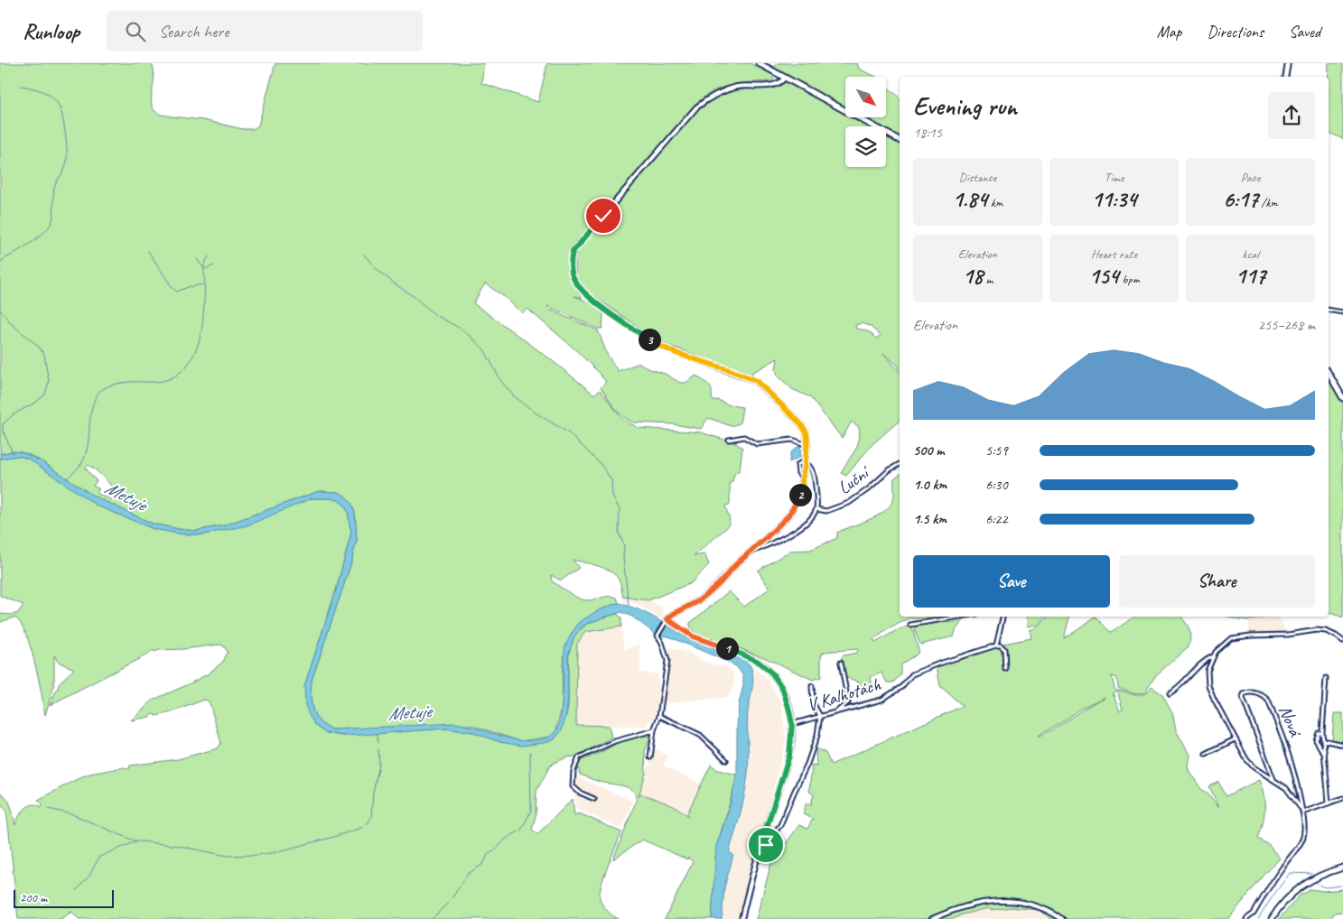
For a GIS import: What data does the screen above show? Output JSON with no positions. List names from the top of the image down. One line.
{"streets":{"street":["Luční","V Kalhotách","Nová"]},"water":["Metuje"],"scale_bar":"200 m","north":"bottom right","page":{"header":"Runloop","search":"Search here","nav":["Map","Directions","Saved"],"heading":["Evening run","18:15"],"stats":[["Distance","1.84 km"],["Time","11:34"],["Pace","6:17 /km"],["Elevation","18 m"],["Heart rate","154 bpm"],["kcal","117"]],"chart":["Elevation","255–268 m"],"pins":["3","2","1"],"list":[{"name":"500 m","note":"5:59"},{"name":"1.0 km","note":"6:30"},{"name":"1.5 km","note":"6:22"}],"buttons":["Save","Share"],"scale":"200 m"}}
